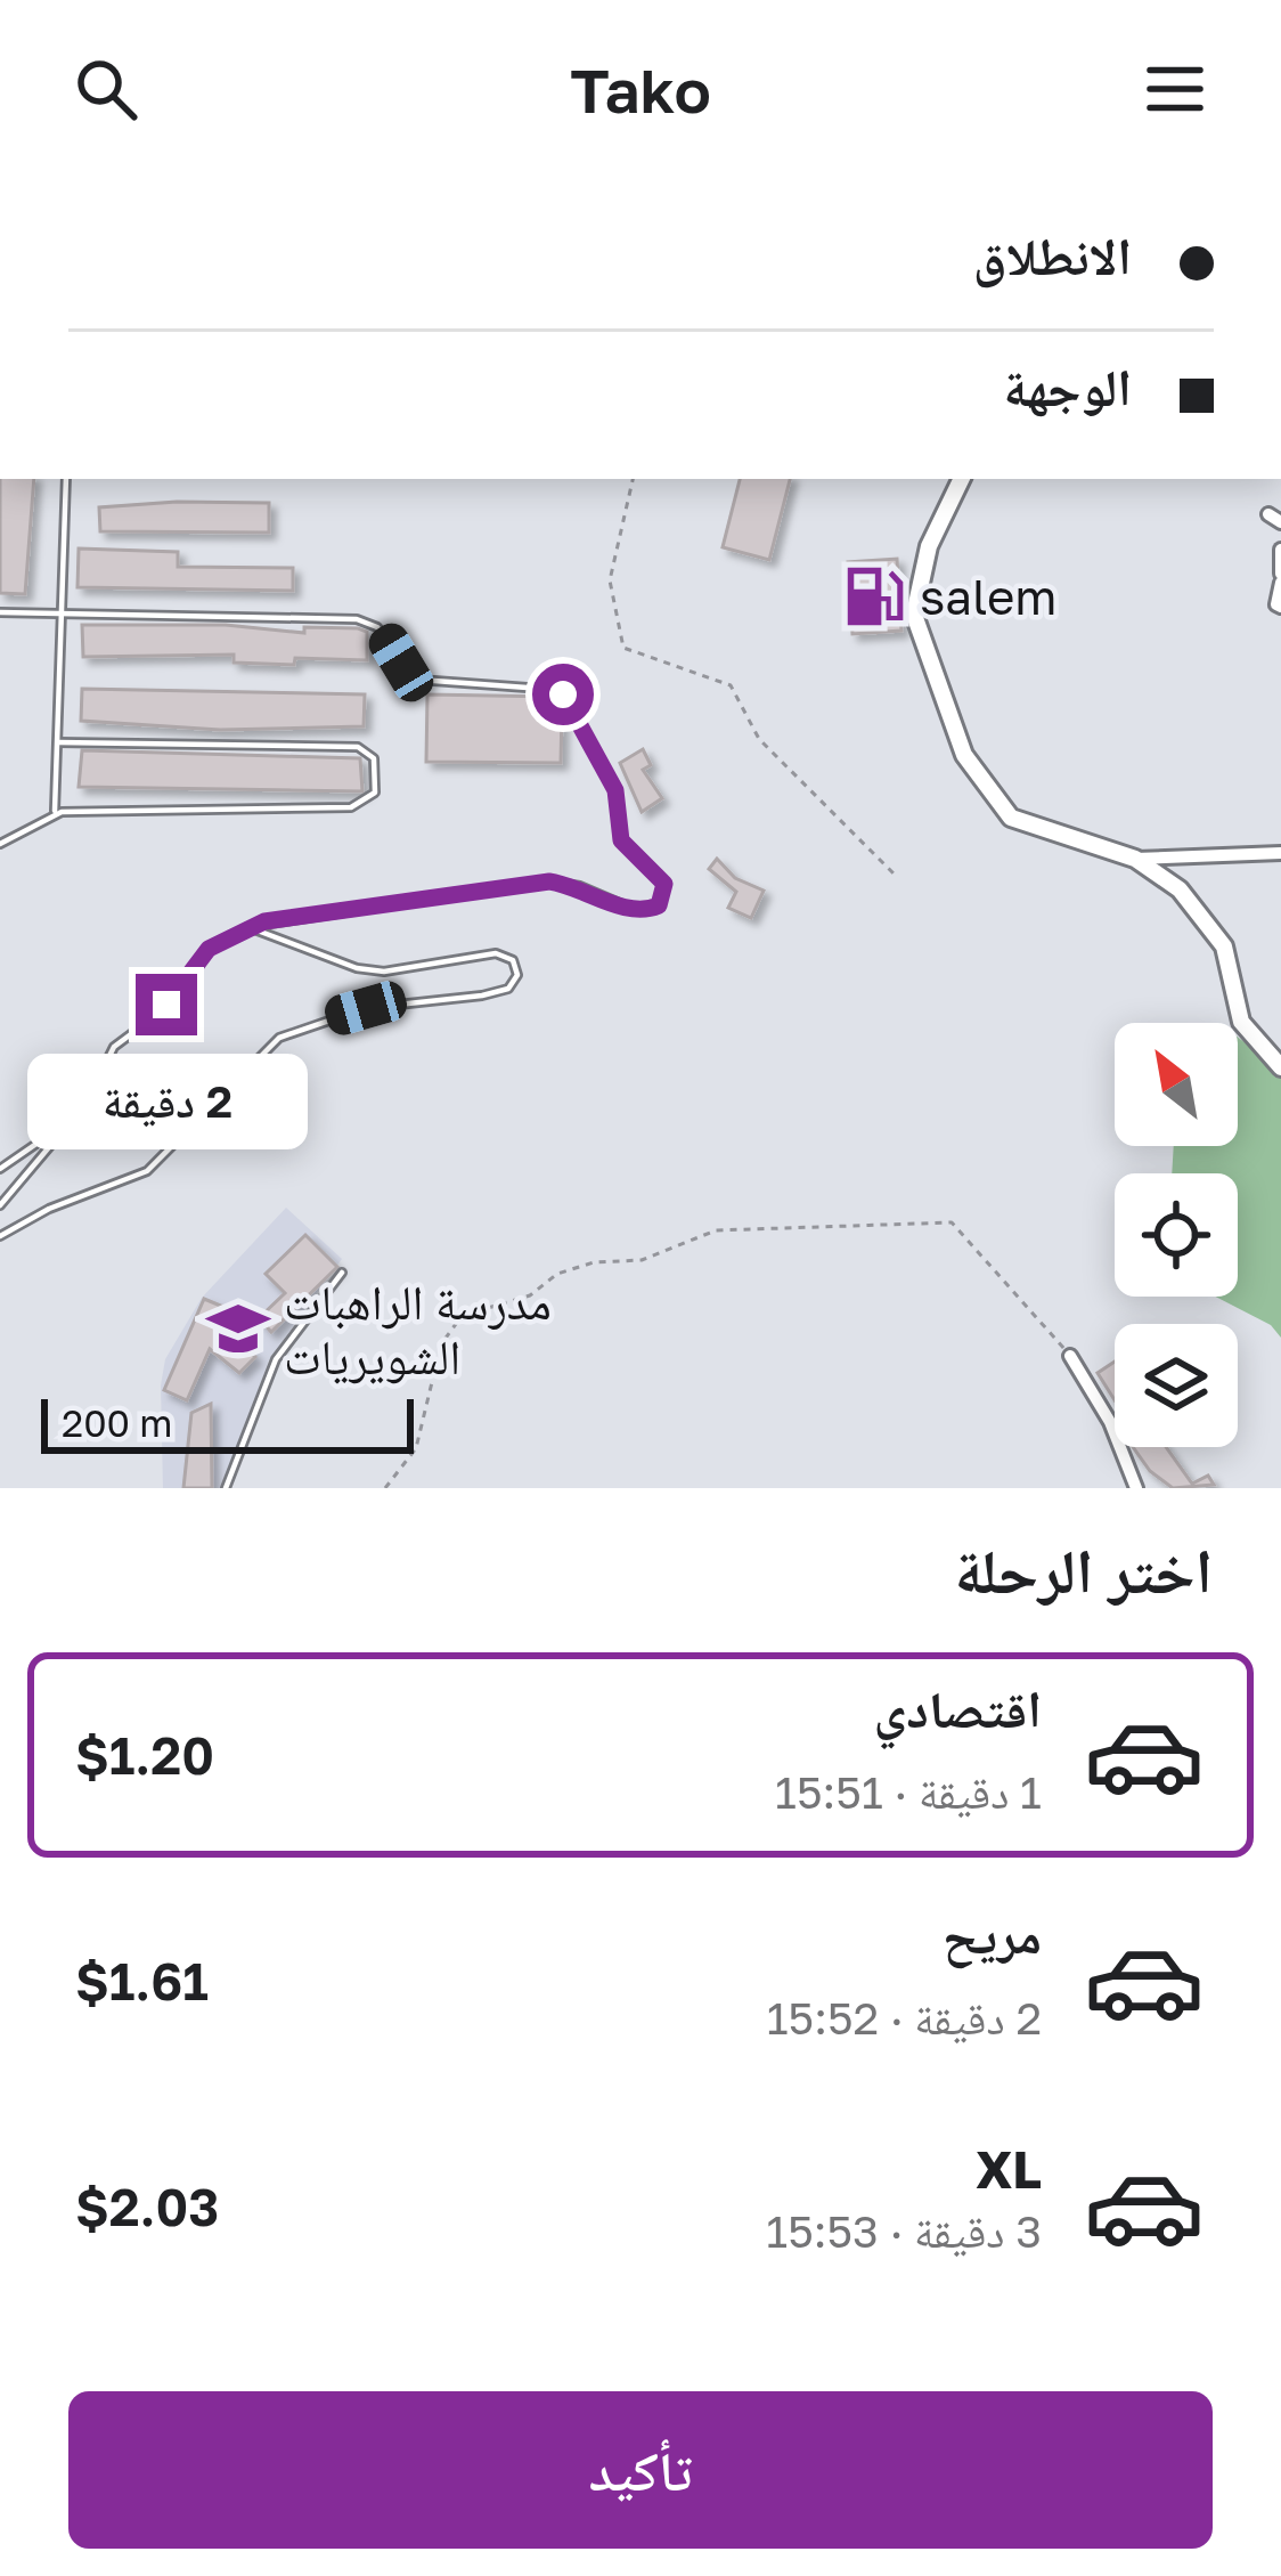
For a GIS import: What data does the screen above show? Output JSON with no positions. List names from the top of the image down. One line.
{"places":{"fuel station":["salem"],"school or university":["مدرسة الراهبات الشويريات"]},"scale_bar":"200 m","north":"top left","page":{"header":"Tako","banner":["الانطلاق","الوجهة"],"bubble":"2 دقيقة","scale":"200 m","heading":"اختر الرحلة","list":[{"name":"اقتصادي","note":"1 دقيقة · 15:51","value":"$1.20"},{"name":"مريح","note":"2 دقيقة · 15:52","value":"$1.61"},{"name":"XL","note":"3 دقيقة · 15:53","value":"$2.03"}],"buttons":"تأكيد"}}
